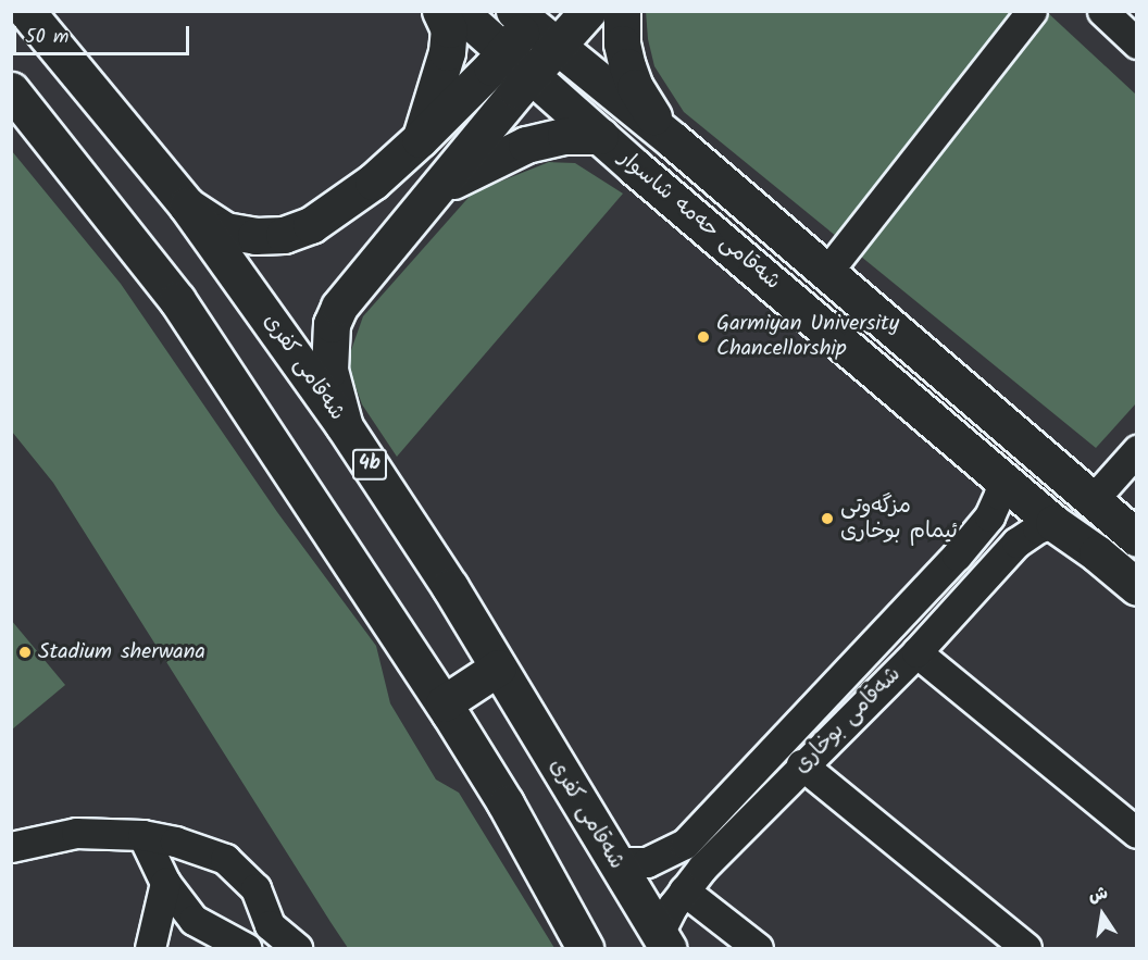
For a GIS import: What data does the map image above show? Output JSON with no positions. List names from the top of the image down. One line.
{"streets":{"main road":["شەقامی حەمە شاسوار","شەقامی کفری","4b"],"street":["شەقامی بوخاری"]},"crossings":[["شەقامی حەمە شاسوار","شەقامی بوخاری"],["شەقامی کفری","شەقامی بوخاری"]],"places":["Garmiyan University Chancellorship","مزگەوتی ئیمام بوخاری","Stadium sherwana"],"scale_bar":"50 m","north":"top"}
